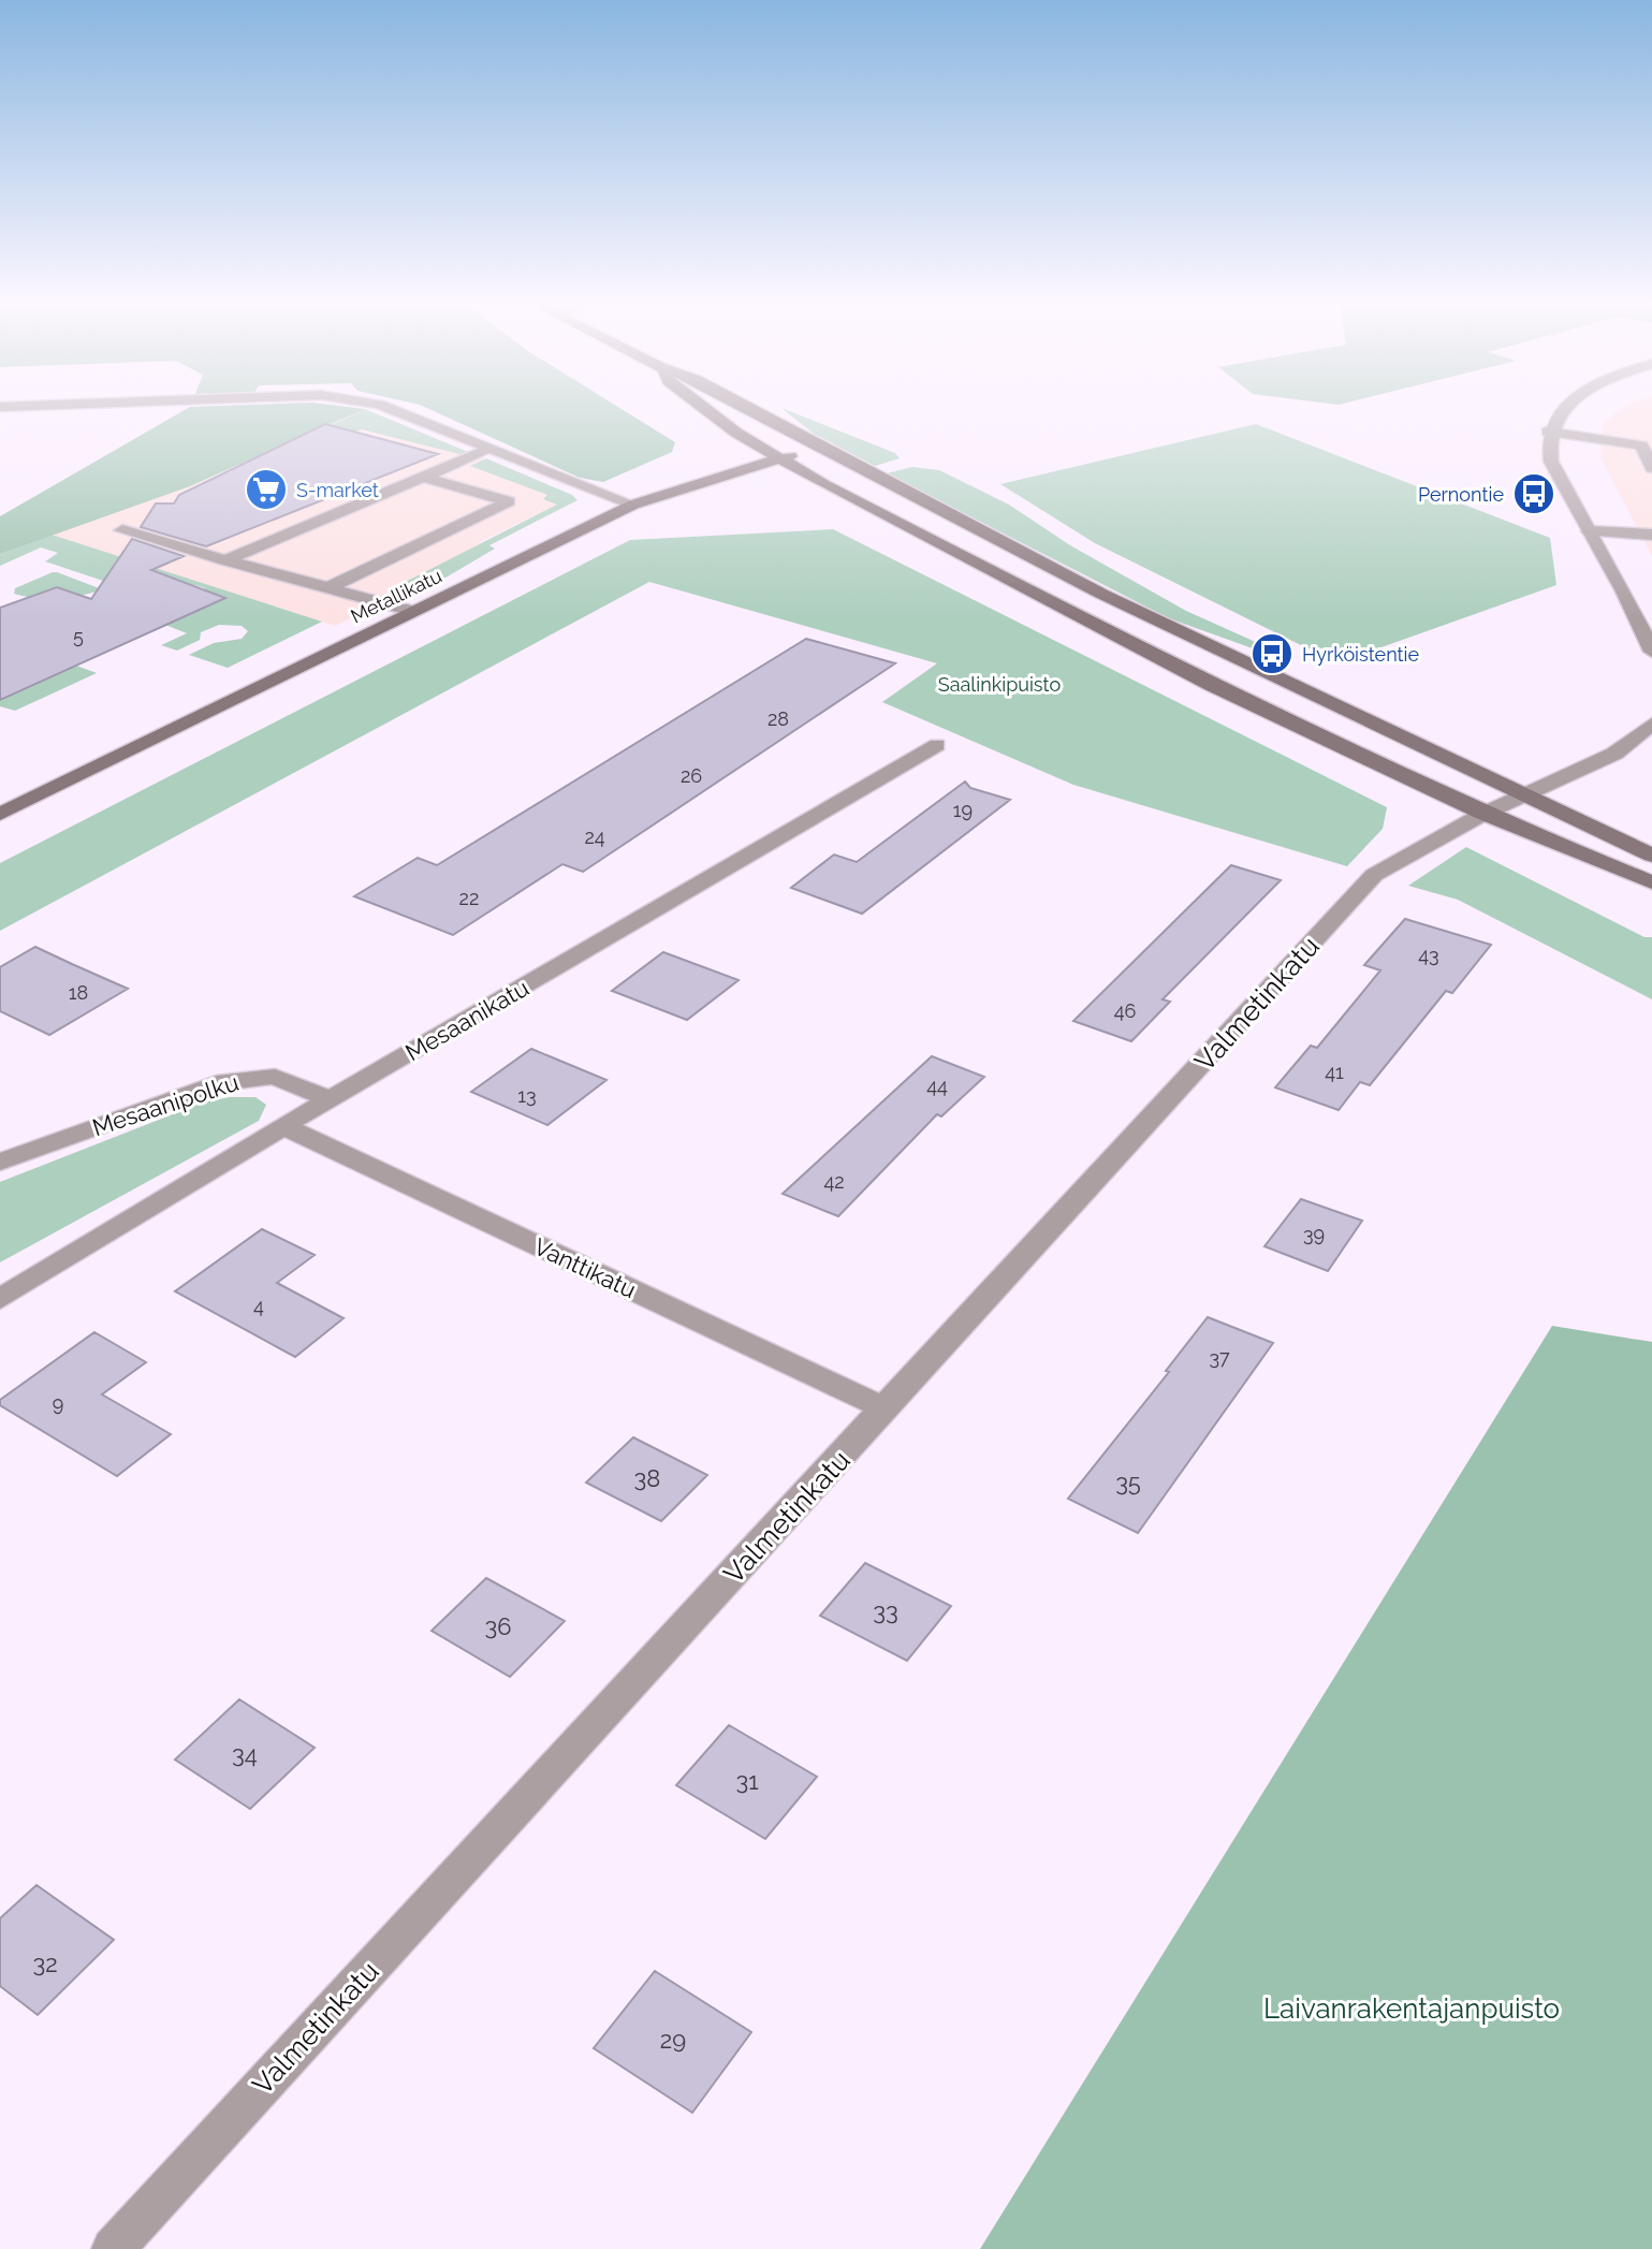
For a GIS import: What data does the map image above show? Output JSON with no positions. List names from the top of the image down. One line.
{"streets":{"street":["Metallikatu","Valmetinkatu","Mesaanikatu","Mesaanipolku","Vanttikatu"]},"crossings":[["Valmetinkatu","Vanttikatu"],["Mesaanikatu","Mesaanipolku"],["Mesaanikatu","Vanttikatu"]],"parks":["Saalinkipuisto","Laivanrakentajanpuisto"],"places":{"supermarket":["S-market"],"bus stop":["Pernontie","Hyrköistentie"]},"house_numbers":["5","28","26","19","24","22","43","18","46","41","44","13","42","39","4","37","9","38","35","33","36","34","31","32","29"]}
